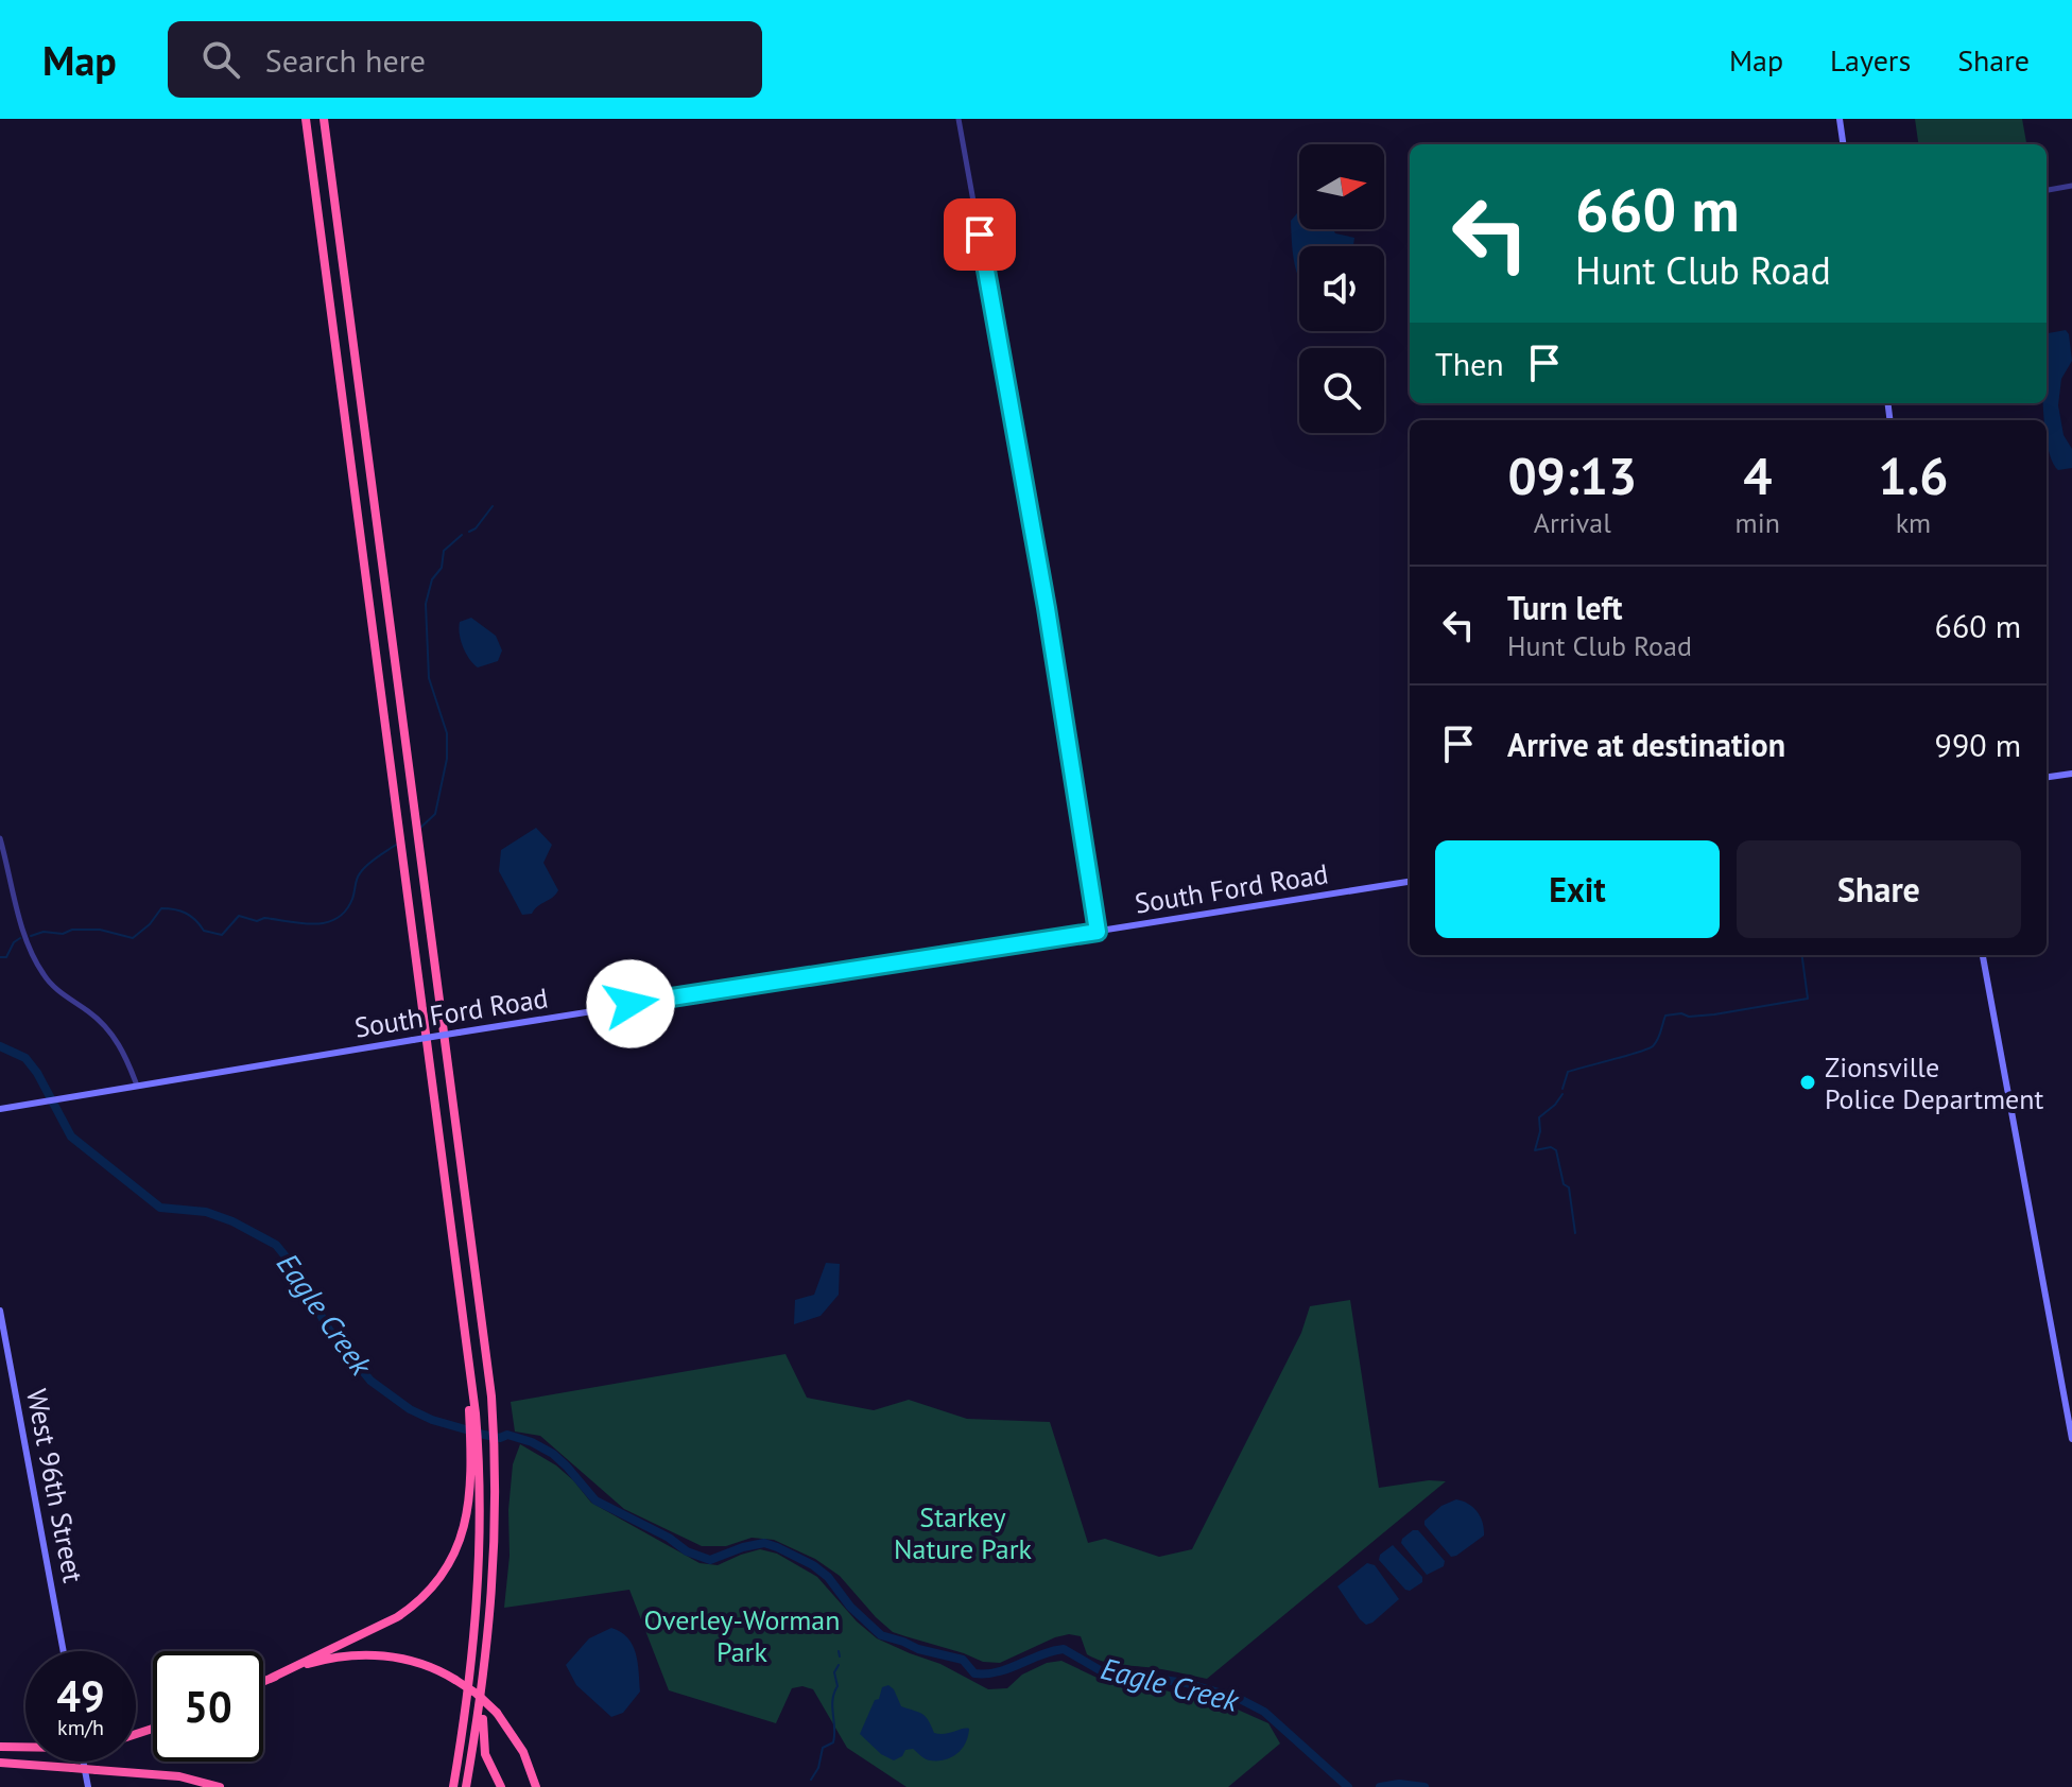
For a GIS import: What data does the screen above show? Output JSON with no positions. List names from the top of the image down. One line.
{"streets":{"main road":["South Ford Road","West 96th Street"]},"water":["Eagle Creek"],"parks":["Starkey Nature Park","Overley-Worman Park"],"places":["Zionsville Police Department"],"north":"right","page":{"header":"Map","search":"Search here","nav":["Map","Layers","Share"],"turn":["660 m","Hunt Club Road"],"then":"Then","eta":["09:13","Arrival","4","min","1.6","km"],"list":[{"name":"Turn left","note":"Hunt Club Road","value":"660 m"},{"name":"Arrive at destination","value":"990 m"}],"buttons":["Exit","Share"],"speed":"49 km/h","limit":"50"}}
